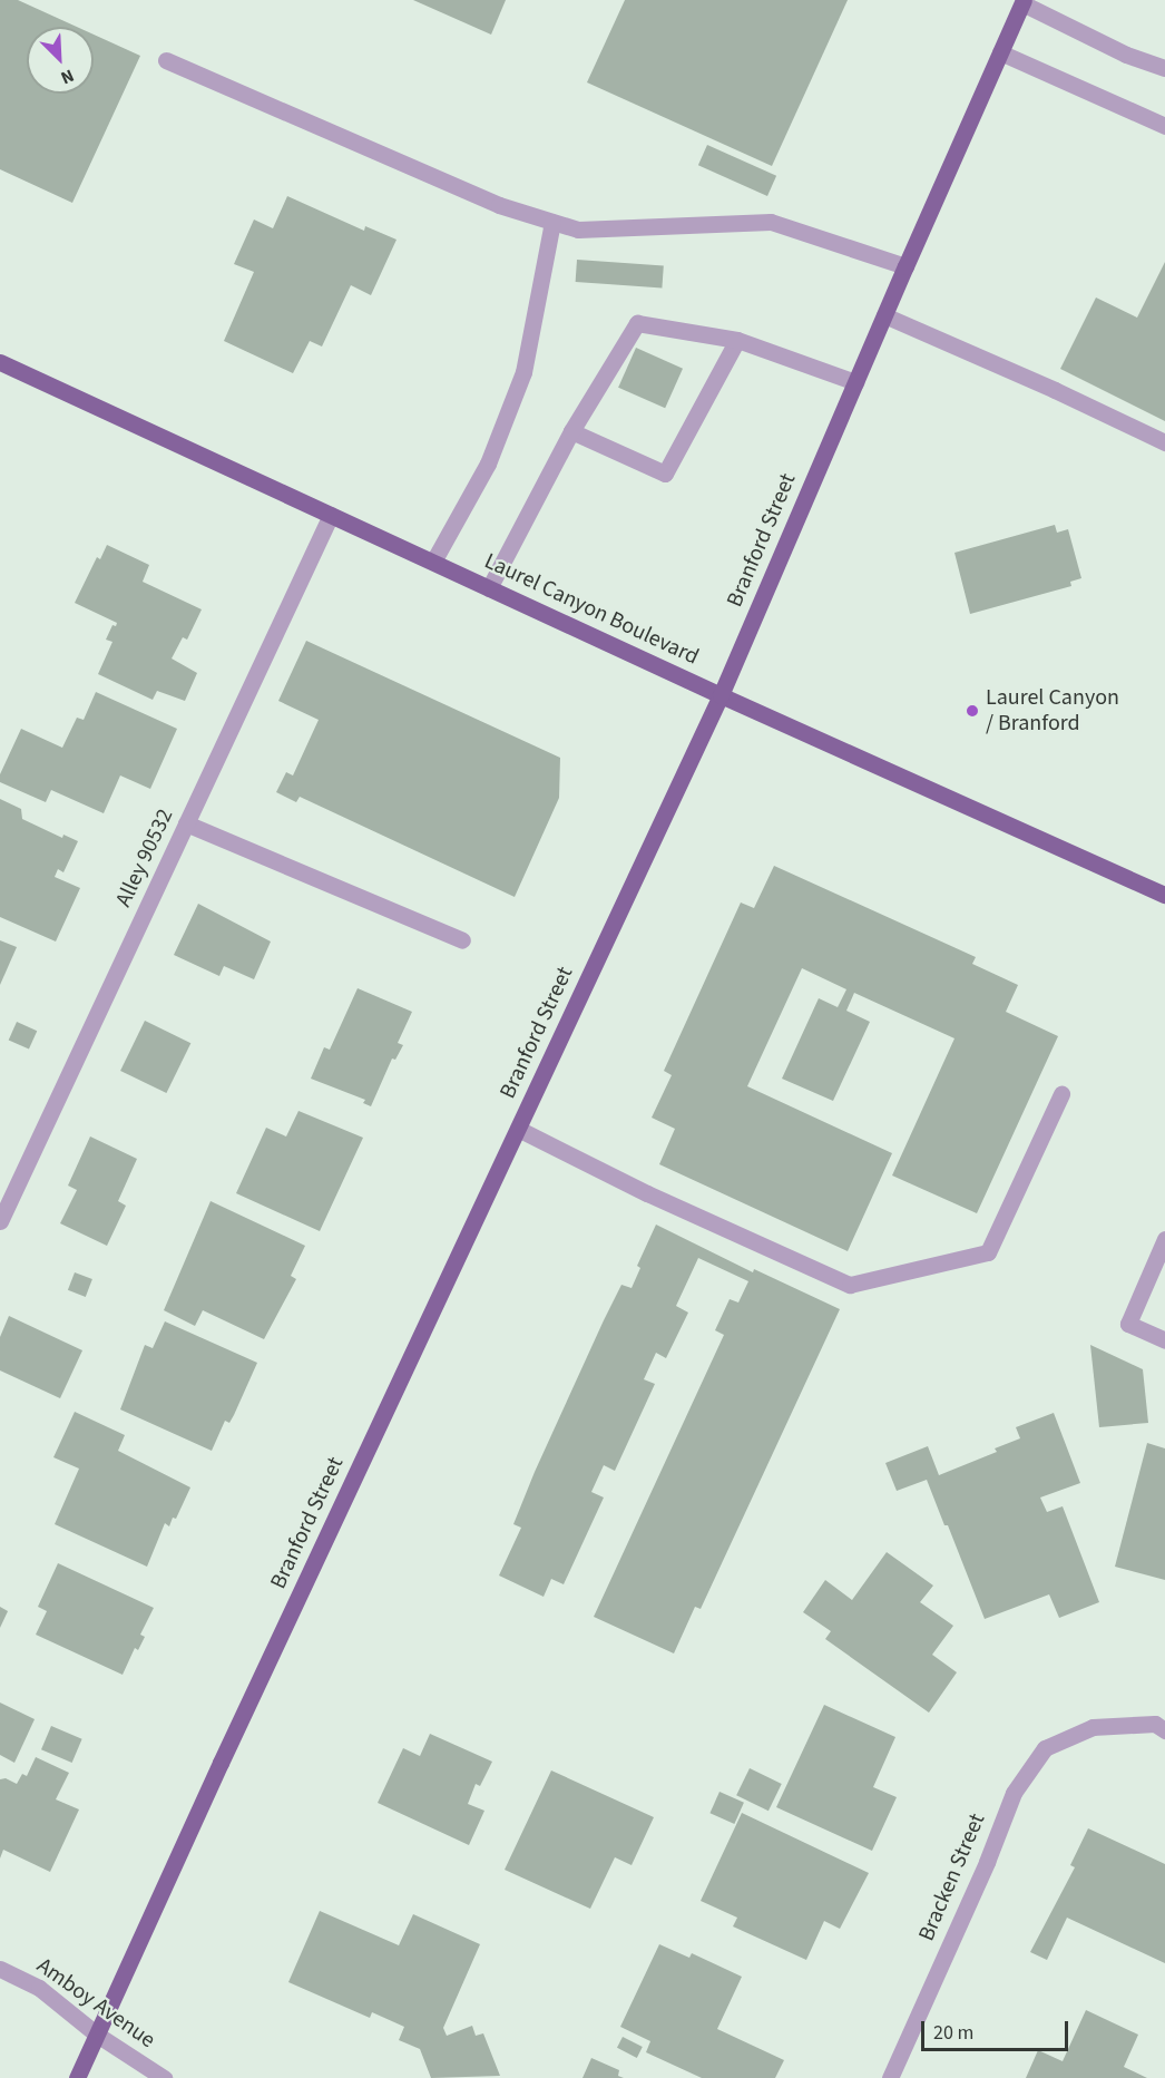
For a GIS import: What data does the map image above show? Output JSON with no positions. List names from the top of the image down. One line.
{"streets":{"main road":["Branford Street","Laurel Canyon Boulevard"],"street":["Alley 90532","Bracken Street","Amboy Avenue"]},"crossings":[["Branford Street","Laurel Canyon Boulevard"],["Branford Street","Amboy Avenue"],["Laurel Canyon Boulevard","Alley 90532"]],"places":["Laurel Canyon / Branford"],"scale_bar":"20 m","north":"bottom right"}
